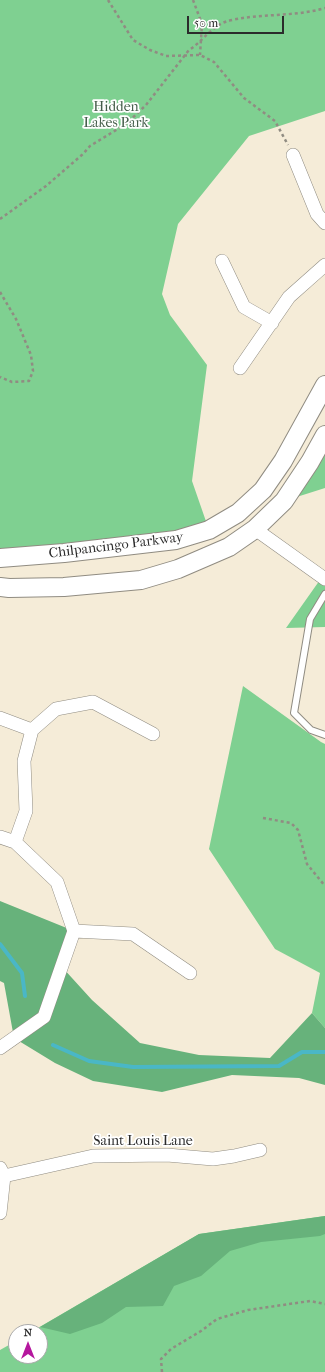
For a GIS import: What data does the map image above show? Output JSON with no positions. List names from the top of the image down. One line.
{"streets":{"street":["Chilpancingo Parkway","Saint Louis Lane"]},"parks":["Hidden Lakes Park"],"scale_bar":"50 m","north":"top"}
